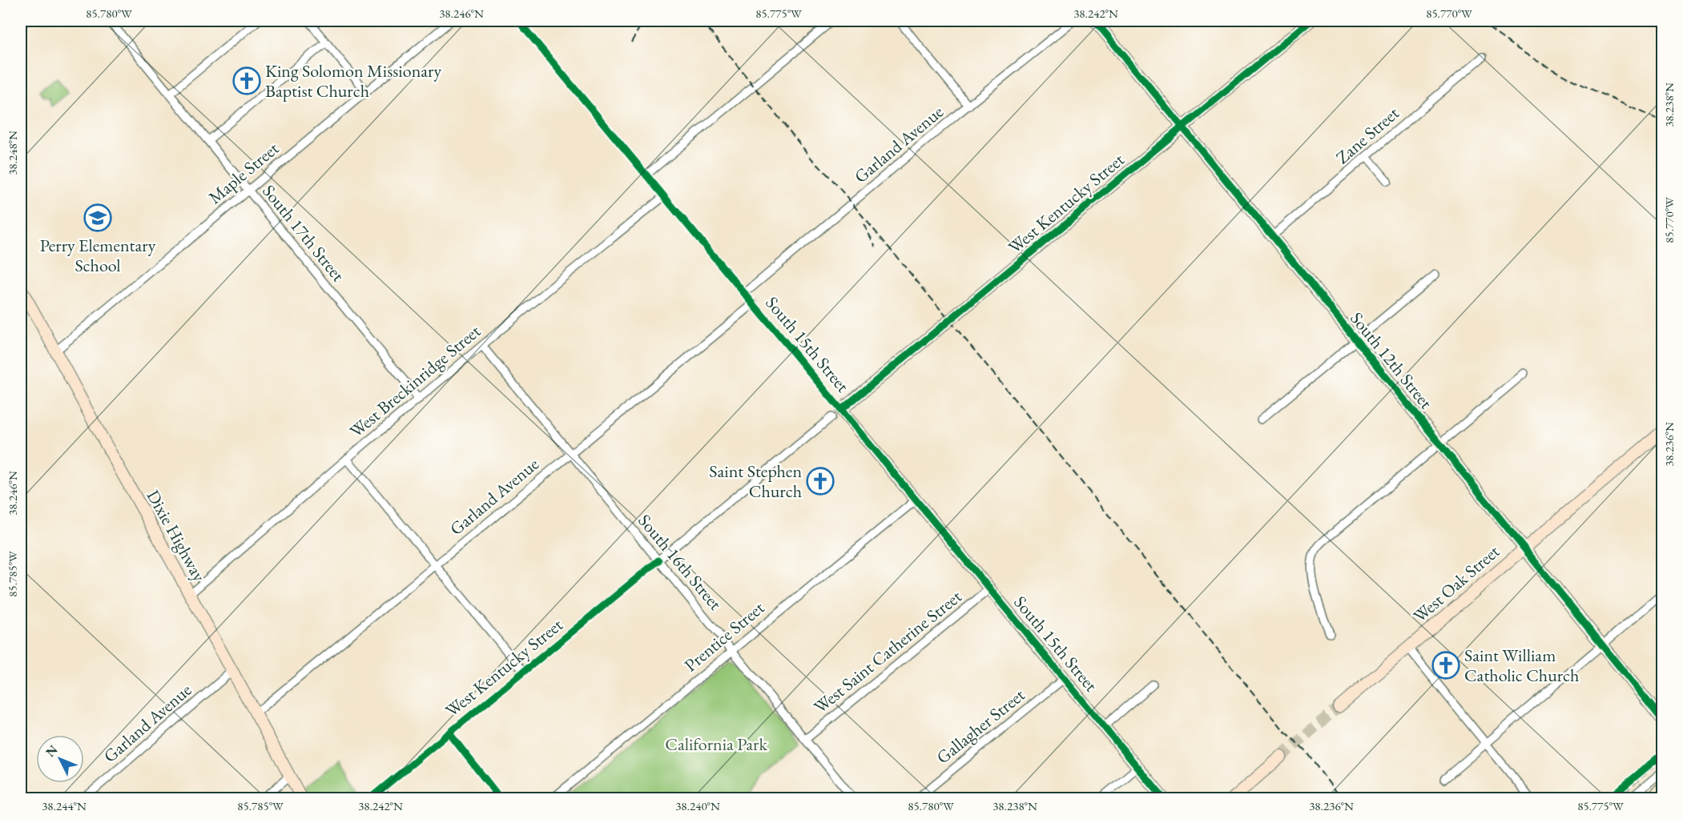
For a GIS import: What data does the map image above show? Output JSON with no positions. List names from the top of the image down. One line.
{"streets":{"street":["Zane Street","Garland Avenue","Maple Street","West Kentucky Street","South 17th Street","South 15th Street","South 12th Street","West Breckinridge Street","Dixie Highway","South 16th Street","West Oak Street","Prentice Street","West Saint Catherine Street","Gallagher Street"]},"crossings":[["Zane Street","South 12th Street"],["Garland Avenue","South 15th Street"],["Garland Avenue","Dixie Highway"],["Garland Avenue","South 16th Street"],["Maple Street","South 17th Street"],["Maple Street","Dixie Highway"],["West Kentucky Street","South 15th Street"],["West Kentucky Street","South 12th Street"],["West Kentucky Street","South 16th Street"],["South 17th Street","West Breckinridge Street"],["South 15th Street","West Breckinridge Street"],["South 15th Street","Prentice Street"],["South 15th Street","West Saint Catherine Street"],["South 15th Street","Gallagher Street"],["South 12th Street","West Oak Street"],["West Breckinridge Street","Dixie Highway"],["West Breckinridge Street","South 16th Street"],["South 16th Street","Prentice Street"],["South 16th Street","West Saint Catherine Street"]],"parks":["California Park"],"places":{"church":["King Solomon Missionary Baptist Church","Saint Stephen Church","Saint William Catholic Church"],"school or university":["Perry Elementary School"]},"north":"top left","coordinates":["85.780°W","38.246°N","85.775°W","38.242°N","85.770°W","38.238°N","38.248°N","38.236°N","85.785°W","38.244°N","38.240°N"]}
